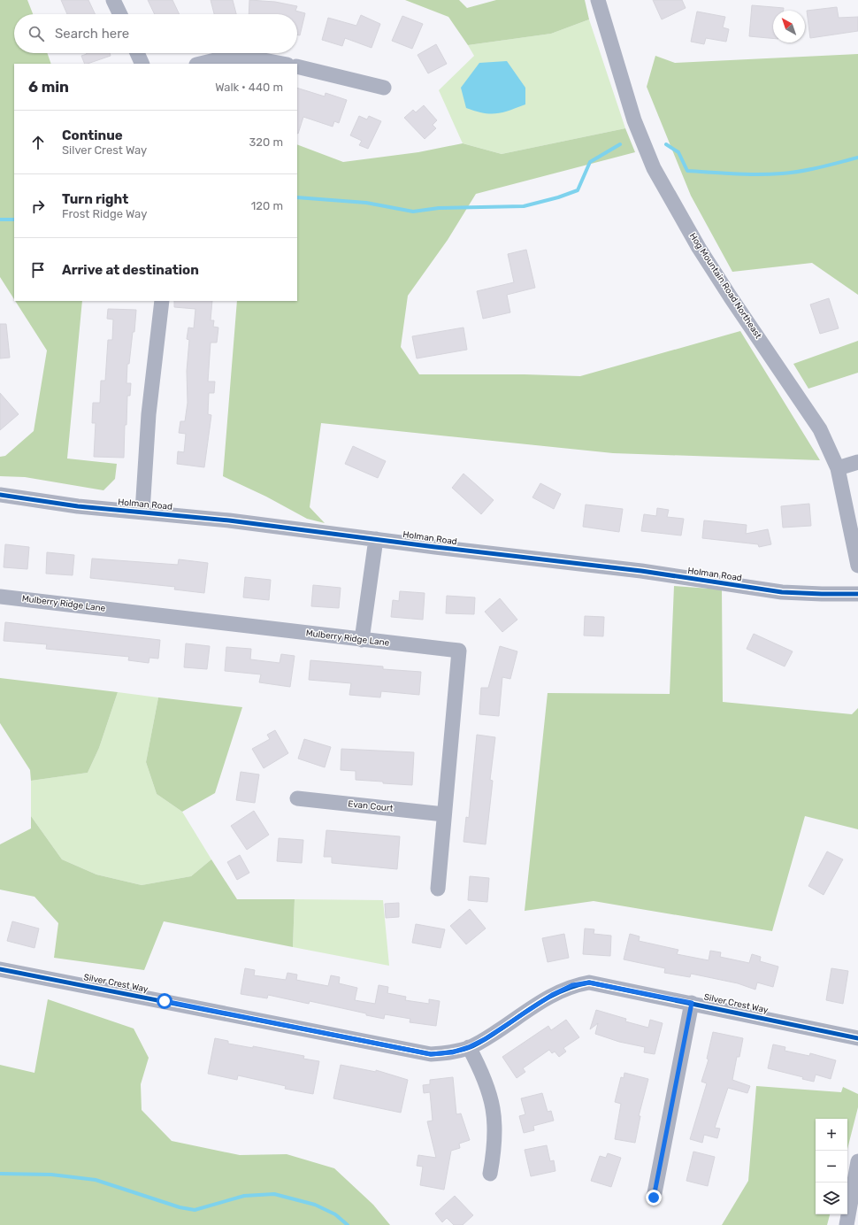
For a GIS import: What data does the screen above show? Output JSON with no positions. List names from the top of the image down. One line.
{"streets":{"street":["Hog Mountain Road Northeast","Holman Road","Mulberry Ridge Lane","Evan Court","Silver Crest Way"]},"crossings":[["Mulberry Ridge Lane","Evan Court"]],"north":"top left","page":{"search":"Search here","heading":["6 min","Walk · 440 m"],"list":[["Continue","Silver Crest Way","320 m"],["Turn right","Frost Ridge Way","120 m"],"Arrive at destination"],"map_buttons":["+","−"]}}
